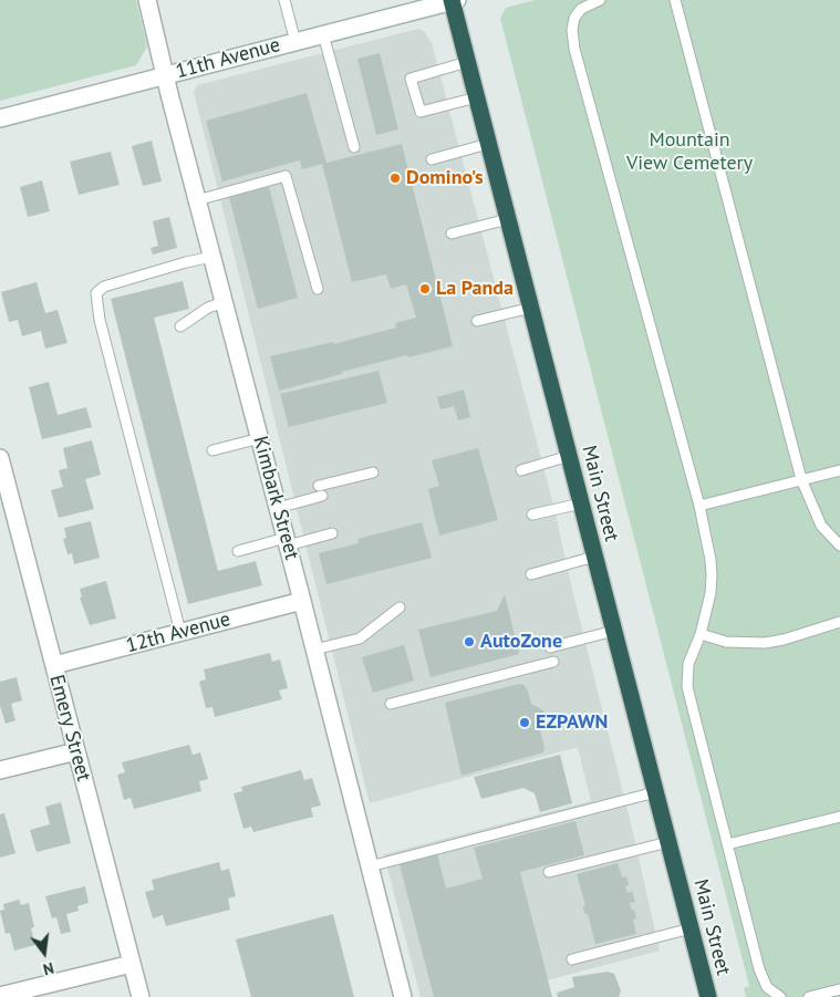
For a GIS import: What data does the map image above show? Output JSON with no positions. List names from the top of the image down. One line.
{"streets":{"highway":["Main Street"],"street":["11th Avenue","Kimbark Street","12th Avenue","Emery Street"]},"crossings":[["11th Avenue","Main Street"],["11th Avenue","Kimbark Street"],["Kimbark Street","12th Avenue"],["12th Avenue","Emery Street"]],"parks":["Mountain View Cemetery"],"places":["Domino's","La Panda","AutoZone","EZPAWN"],"north":"bottom"}
